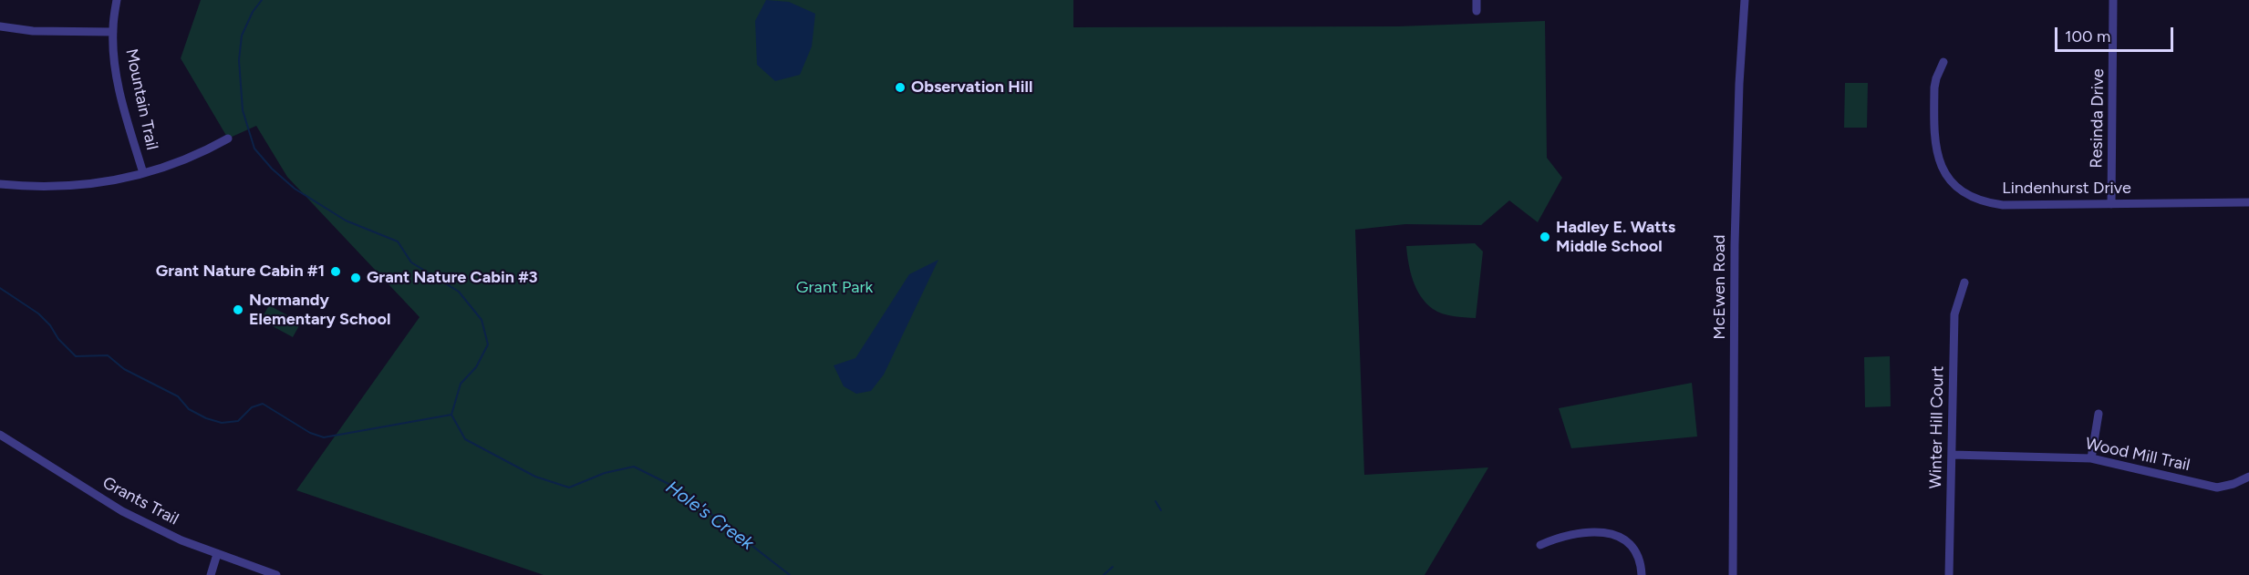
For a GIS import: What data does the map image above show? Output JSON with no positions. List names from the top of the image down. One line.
{"streets":{"street":["Mountain Trail","Resinda Drive","Lindenhurst Drive","McEwen Road","Winter Hill Court","Wood Mill Trail","Grants Trail"]},"crossings":[["Resinda Drive","Lindenhurst Drive"],["Winter Hill Court","Wood Mill Trail"]],"water":["Hole's Creek"],"parks":["Grant Park"],"places":["Observation Hill","Hadley E. Watts Middle School","Grant Nature Cabin #1","Grant Nature Cabin #3","Normandy Elementary School"],"scale_bar":"100 m"}
